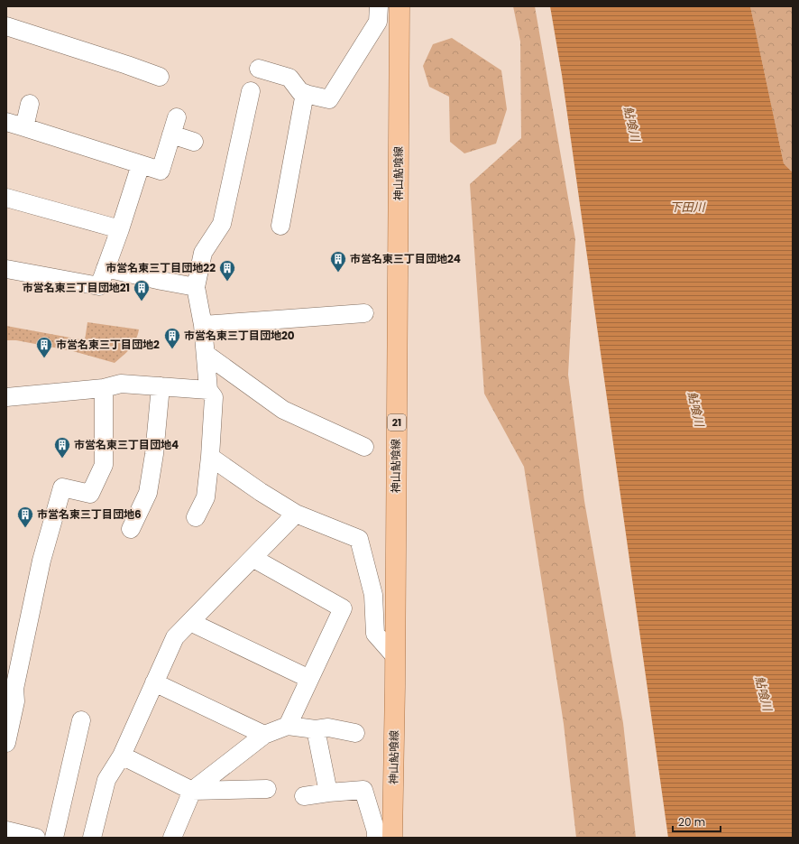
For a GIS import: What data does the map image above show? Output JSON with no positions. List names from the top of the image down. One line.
{"streets":{"main road":["神山鮎喰線","21"]},"water":["鮎喰川","下田川"],"places":{"building":["市営名東三丁目団地24","市営名東三丁目団地22","市営名東三丁目団地21","市営名東三丁目団地20","市営名東三丁目団地2","市営名東三丁目団地4","市営名東三丁目団地6"]},"scale_bar":"20 m"}
